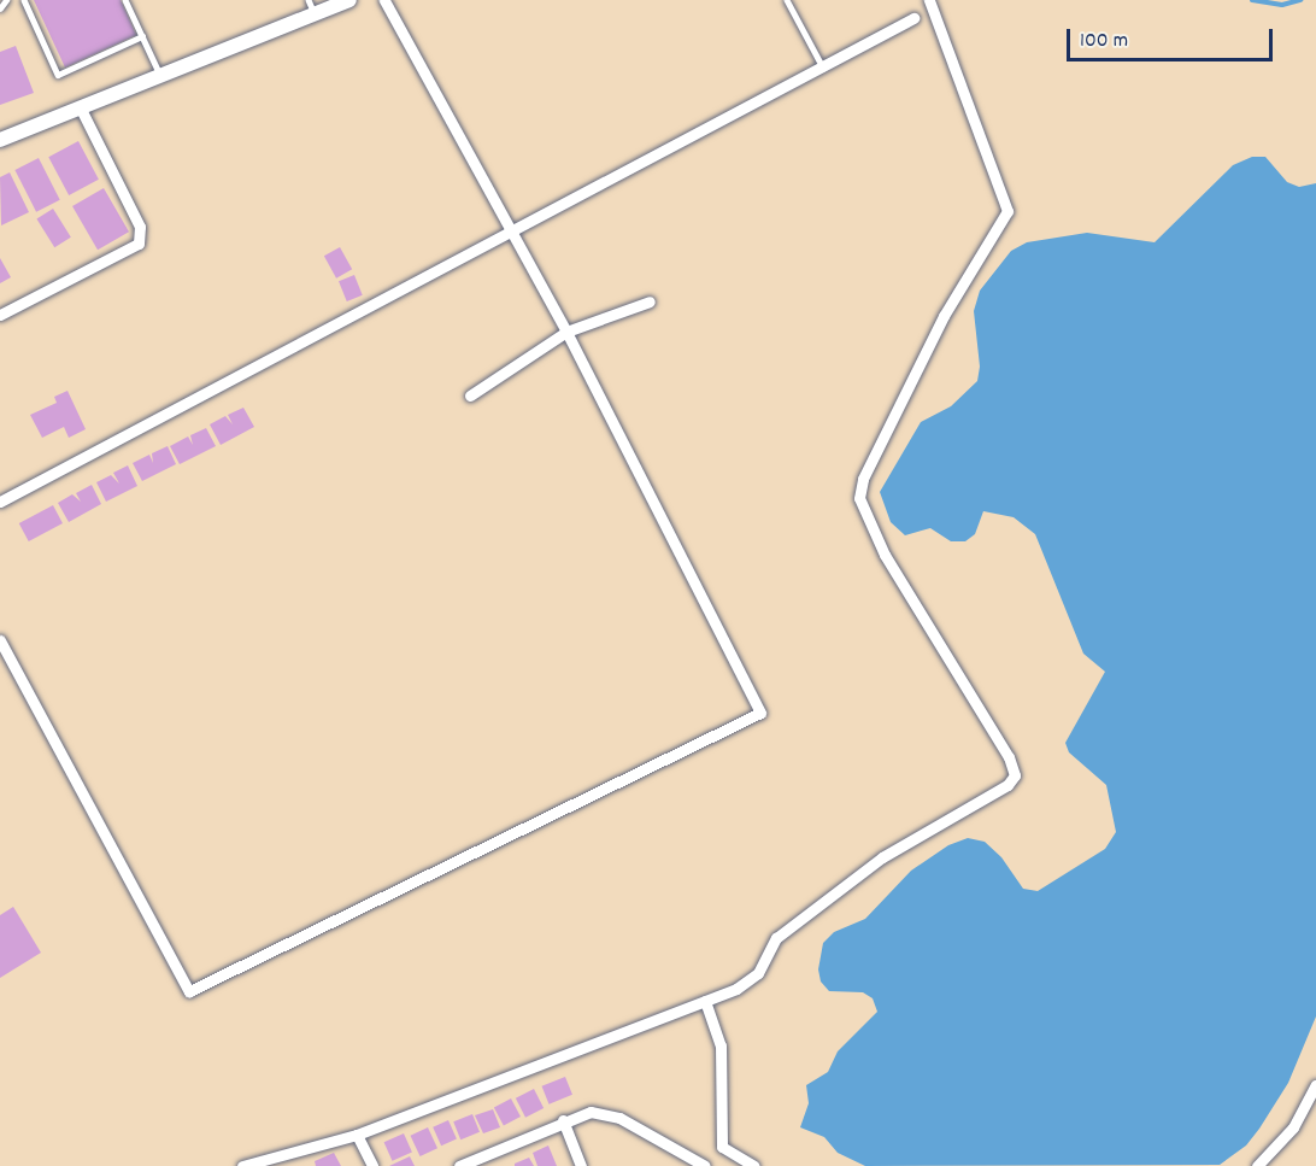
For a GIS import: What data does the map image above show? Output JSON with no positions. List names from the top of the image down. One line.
{"scale_bar":"100 m"}
